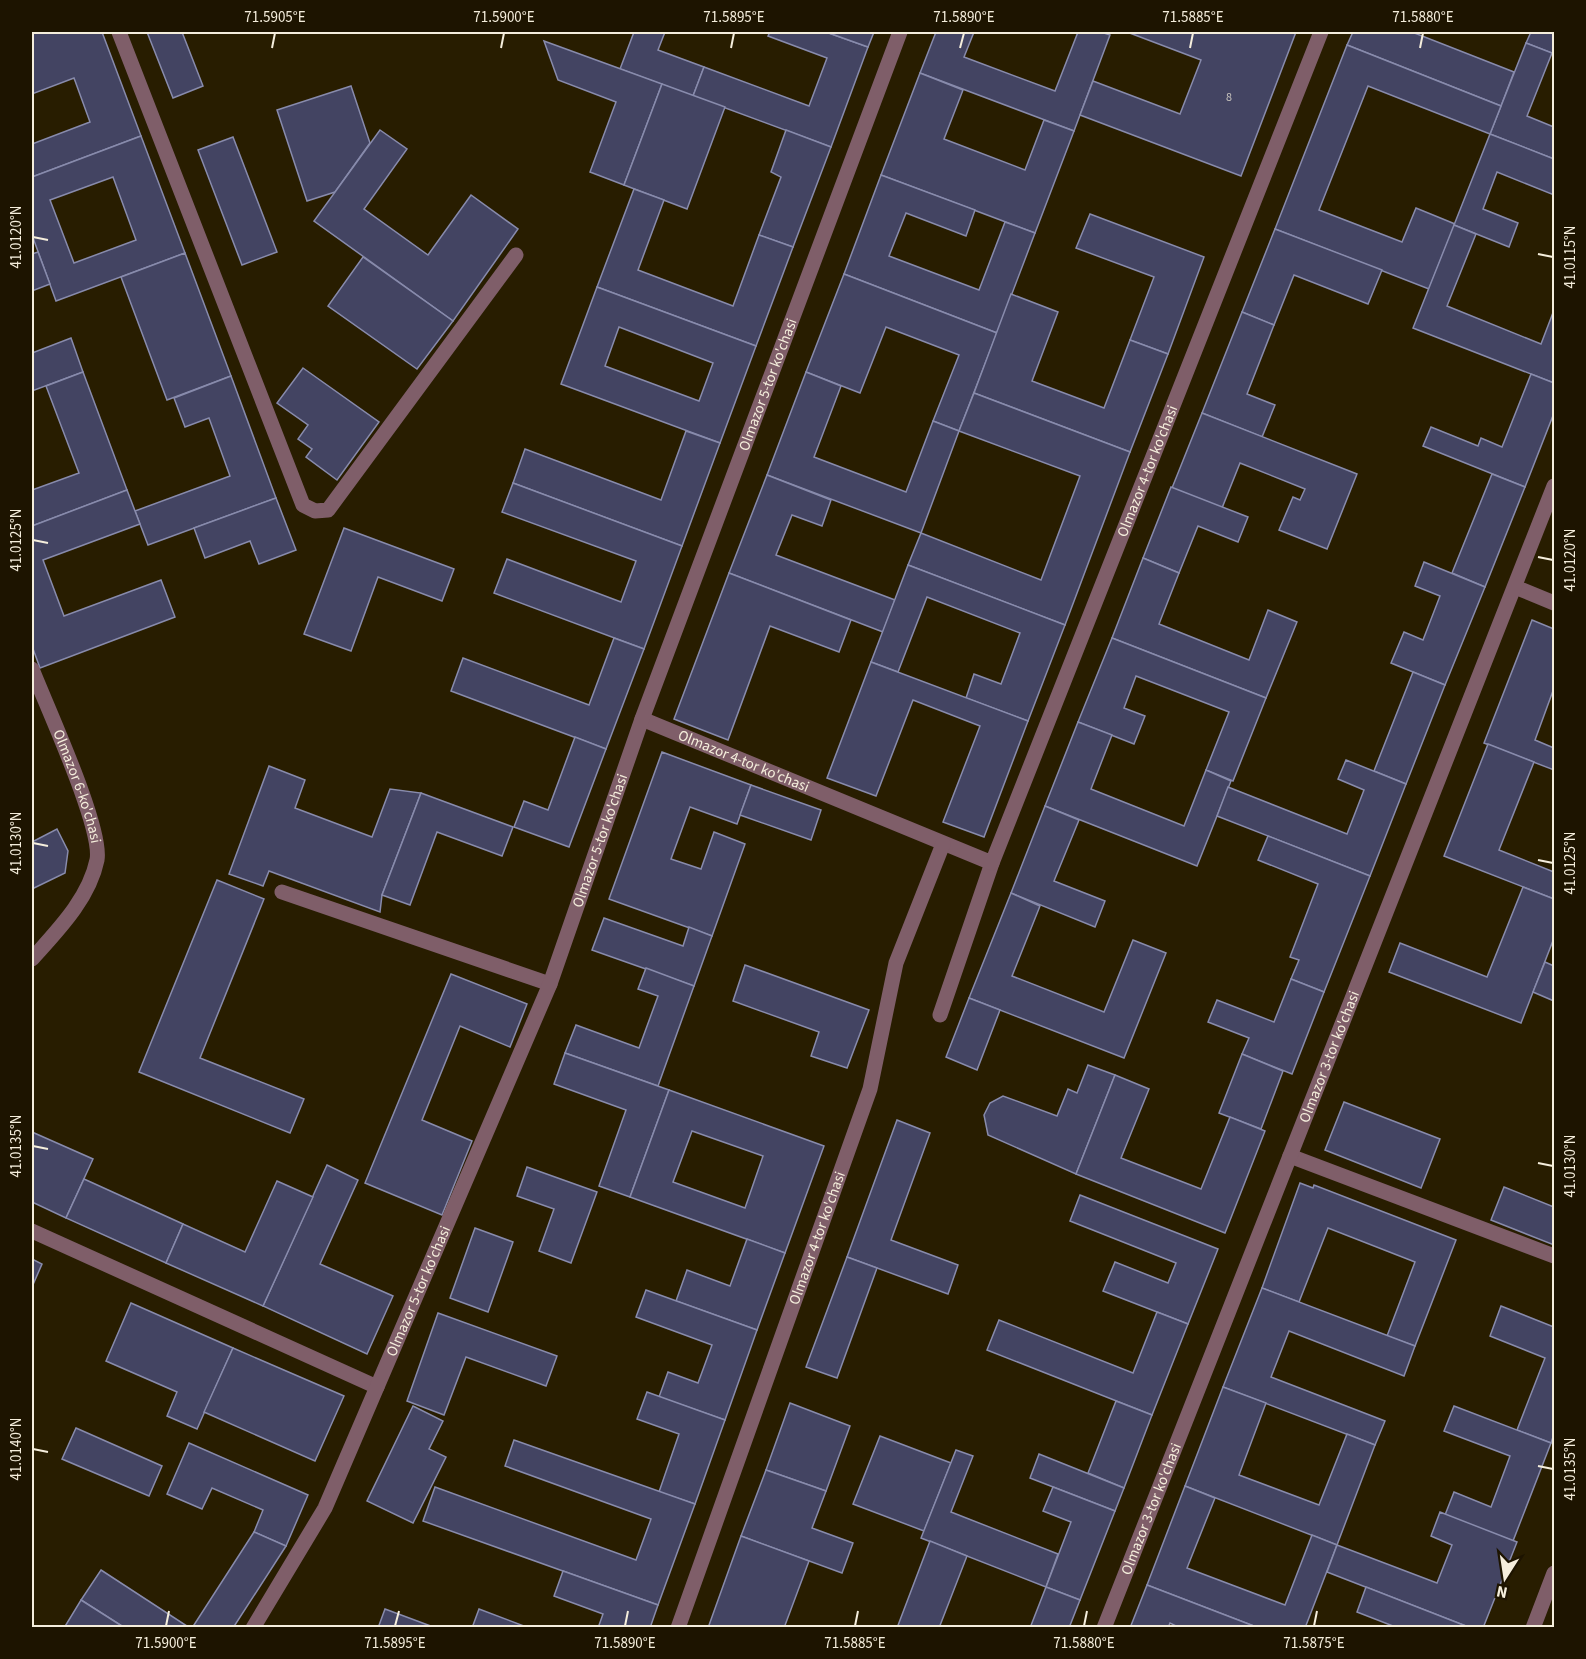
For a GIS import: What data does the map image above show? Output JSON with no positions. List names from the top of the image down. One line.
{"streets":{"street":["Olmazor 5-tor ko'chasi","Olmazor 4-tor ko'chasi","Olmazor 6-ko'chasi","Olmazor 3-tor ko'chasi"]},"crossings":[["Olmazor 5-tor ko'chasi","Olmazor 4-tor ko'chasi"]],"house_numbers":["8"],"north":"bottom","coordinates":["71.5905°E","71.5900°E","71.5895°E","71.5890°E","71.5885°E","71.5880°E","41.0120°N","41.0115°N","41.0125°N","41.0130°N","41.0135°N","41.0140°N","71.5875°E"]}
